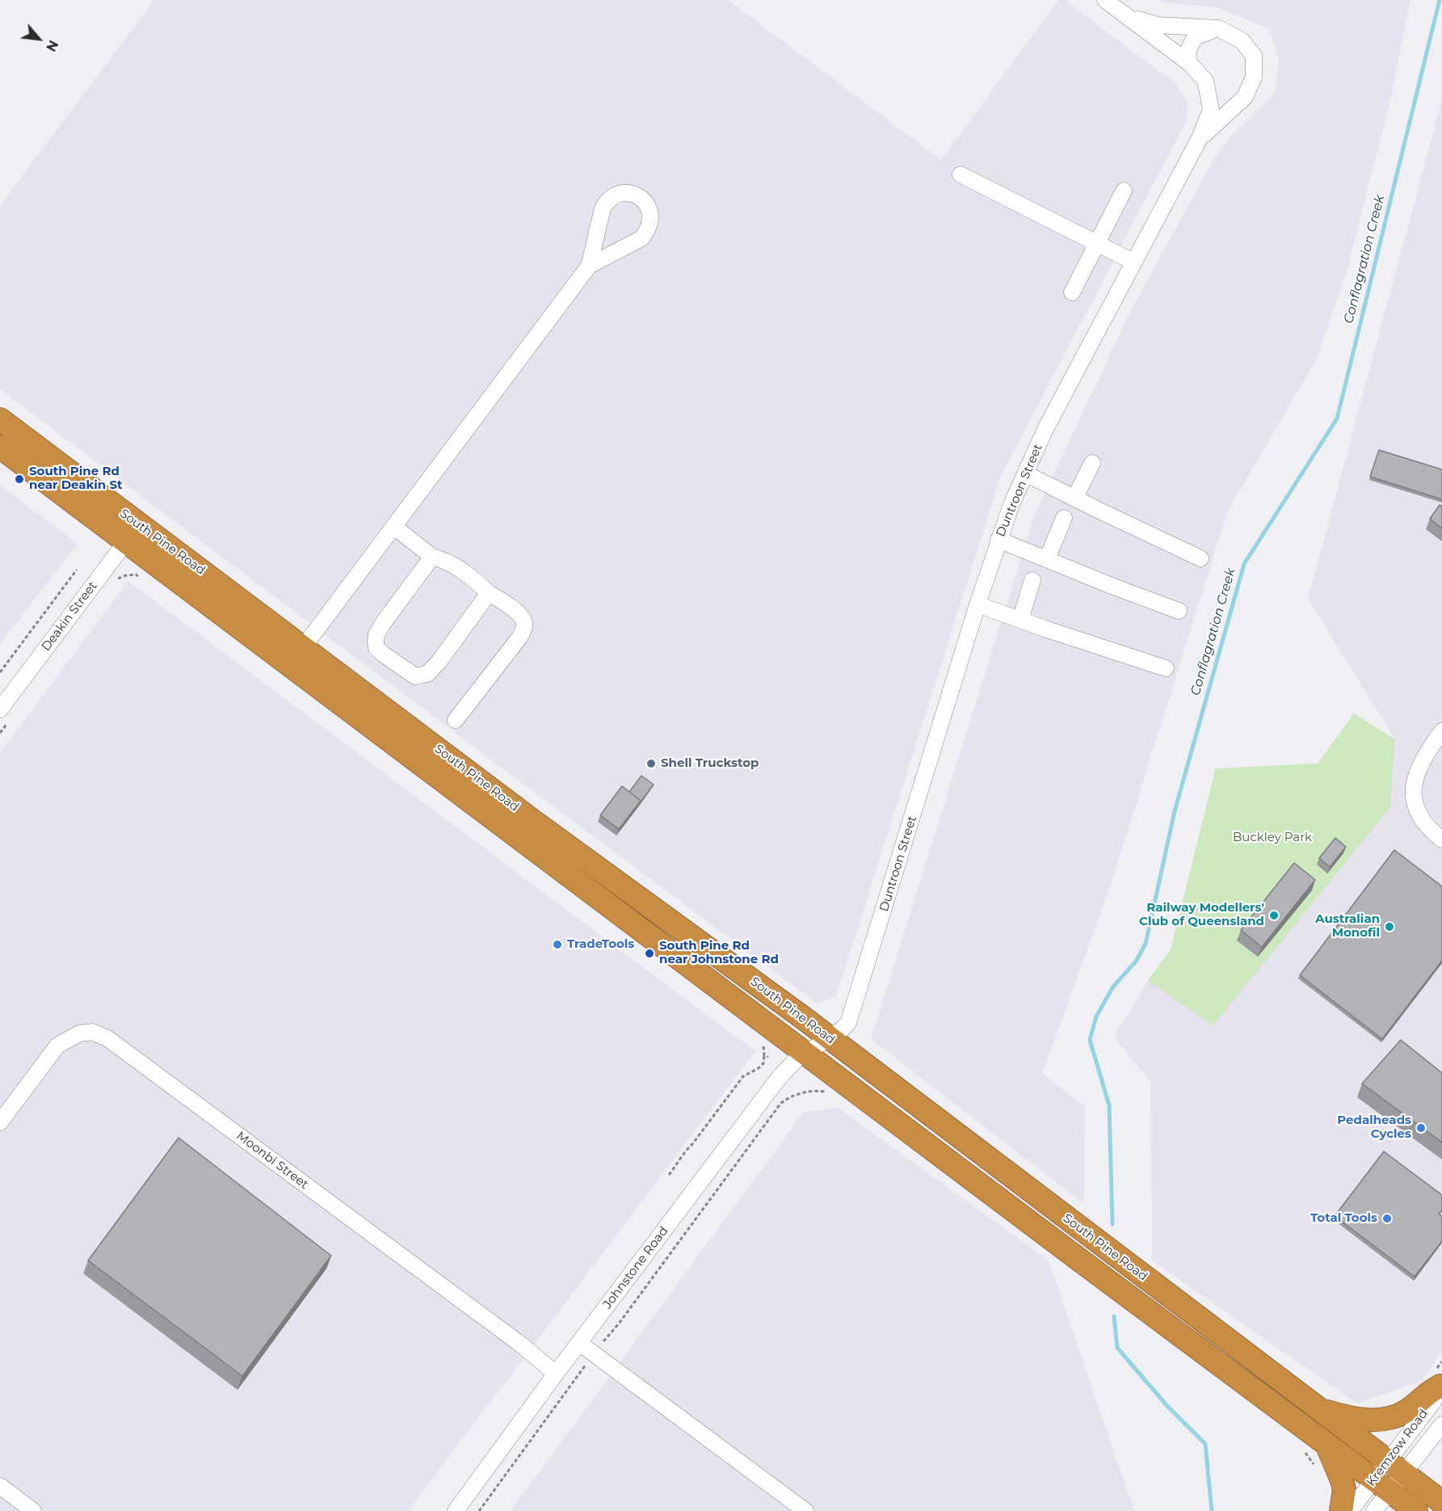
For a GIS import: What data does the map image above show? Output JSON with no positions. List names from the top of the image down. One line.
{"streets":{"highway":["South Pine Road"],"street":["Duntroon Street","Deakin Street","Moonbi Street","Johnstone Road","Kremzow Road"]},"crossings":[["Duntroon Street","South Pine Road"],["Duntroon Street","Johnstone Road"],["South Pine Road","Deakin Street"],["South Pine Road","Johnstone Road"],["South Pine Road","Kremzow Road"],["Moonbi Street","Johnstone Road"]],"water":["Conflagration Creek"],"parks":["Buckley Park"],"places":["South Pine Rd near Deakin St","Shell Truckstop","Railway Modellers' Club of Queensland","Australian Monofil","TradeTools","South Pine Rd near Johnstone Rd","Pedalheads Cycles","Total Tools"],"north":"bottom right"}
